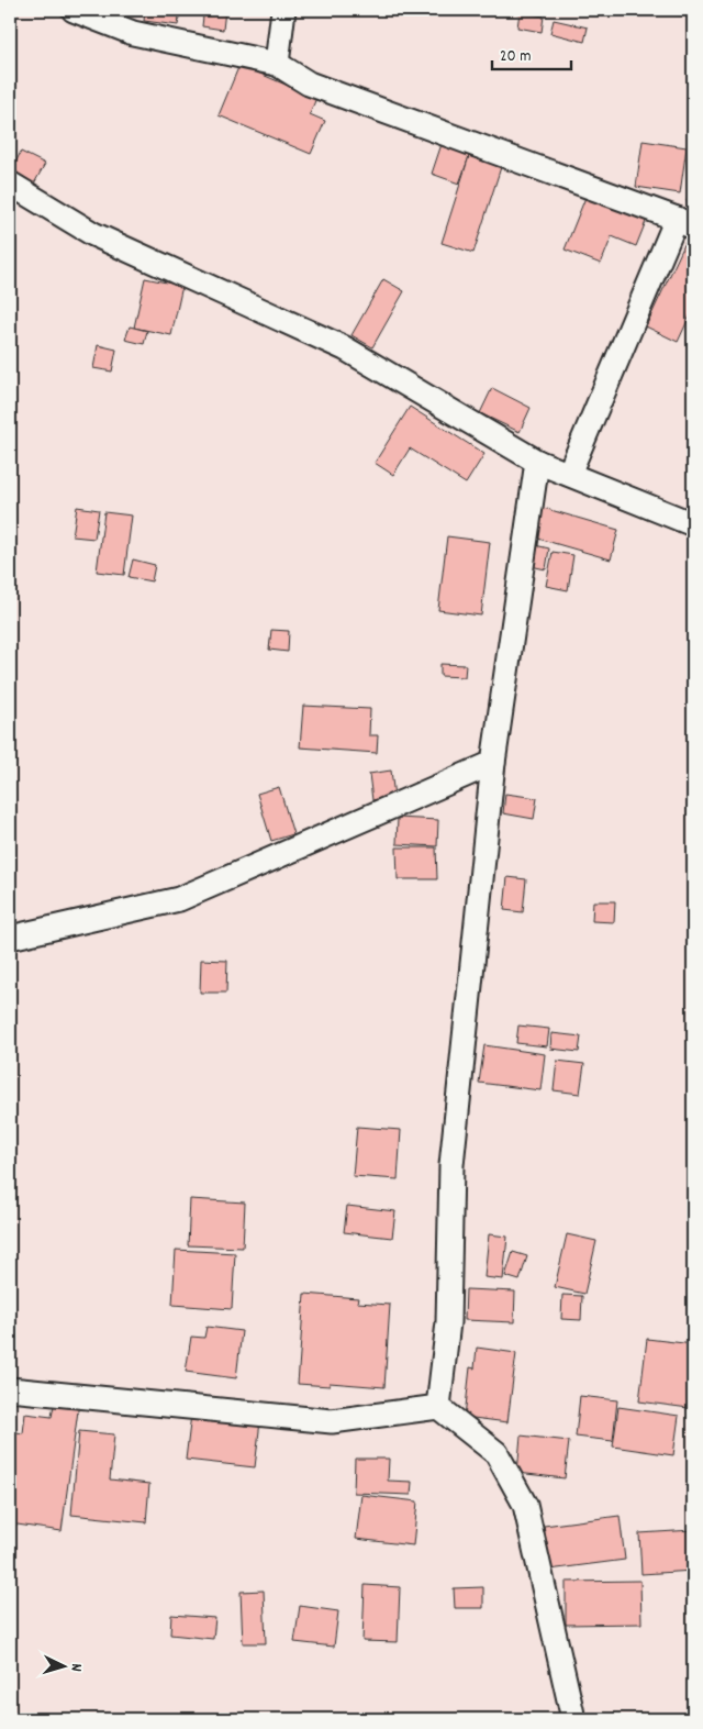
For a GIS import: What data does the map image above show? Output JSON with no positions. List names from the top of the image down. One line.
{"scale_bar":"20 m","north":"right"}
